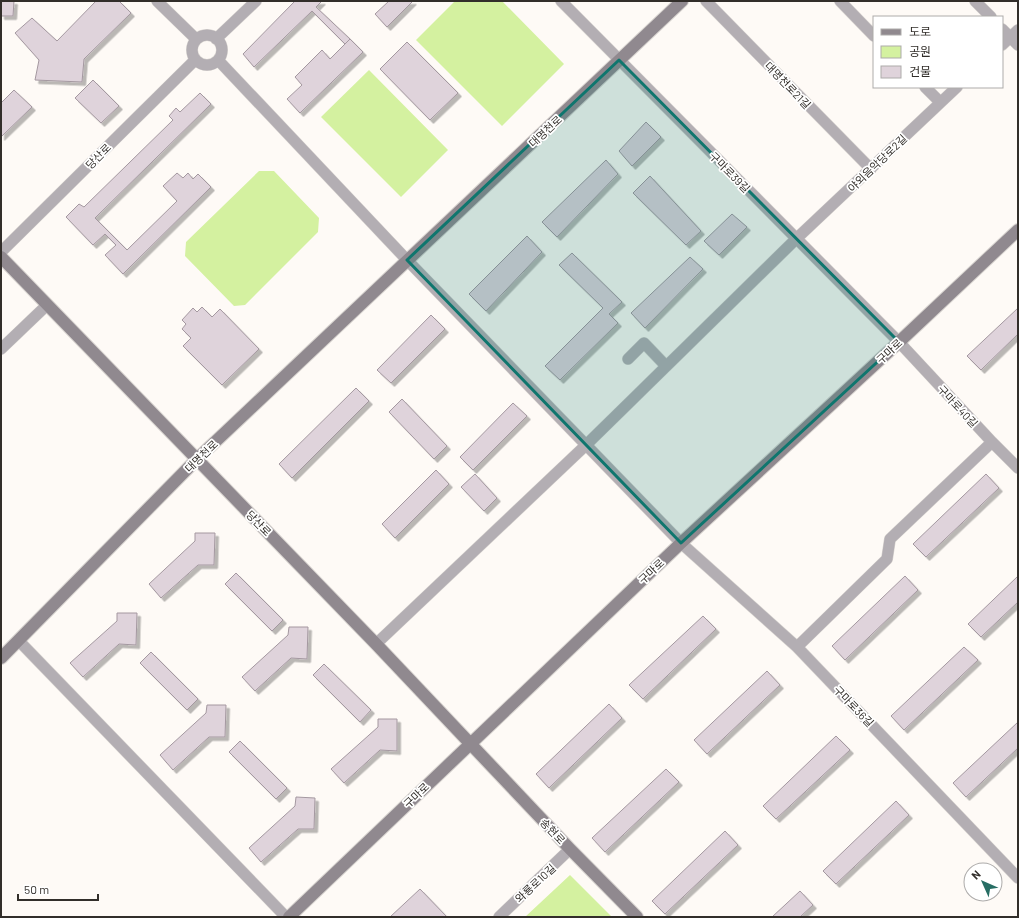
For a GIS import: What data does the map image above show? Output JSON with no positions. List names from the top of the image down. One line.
{"streets":{"main road":["대명천로","당산로","구마로","송현로"],"street":["대명천로21길","야외음악당로2길","구마로39길","구마로40길","구마로36길","와룡로10길"]},"crossings":[["대명천로21길","야외음악당로2길"],["대명천로","당산로"],["대명천로","구마로39길"],["대명천로","구마로36길"],["당산로","야외음악당로2길"],["당산로","구마로"],["당산로","송현로"],["야외음악당로2길","구마로39길"],["야외음악당로2길","구마로36길"],["구마로39길","구마로"],["구마로39길","구마로40길"],["구마로","구마로40길"],["구마로","구마로36길"],["구마로","송현로"],["송현로","와룡로10길"]],"legend":["도로","공원","건물"],"scale_bar":"50 m","north":"top left"}
